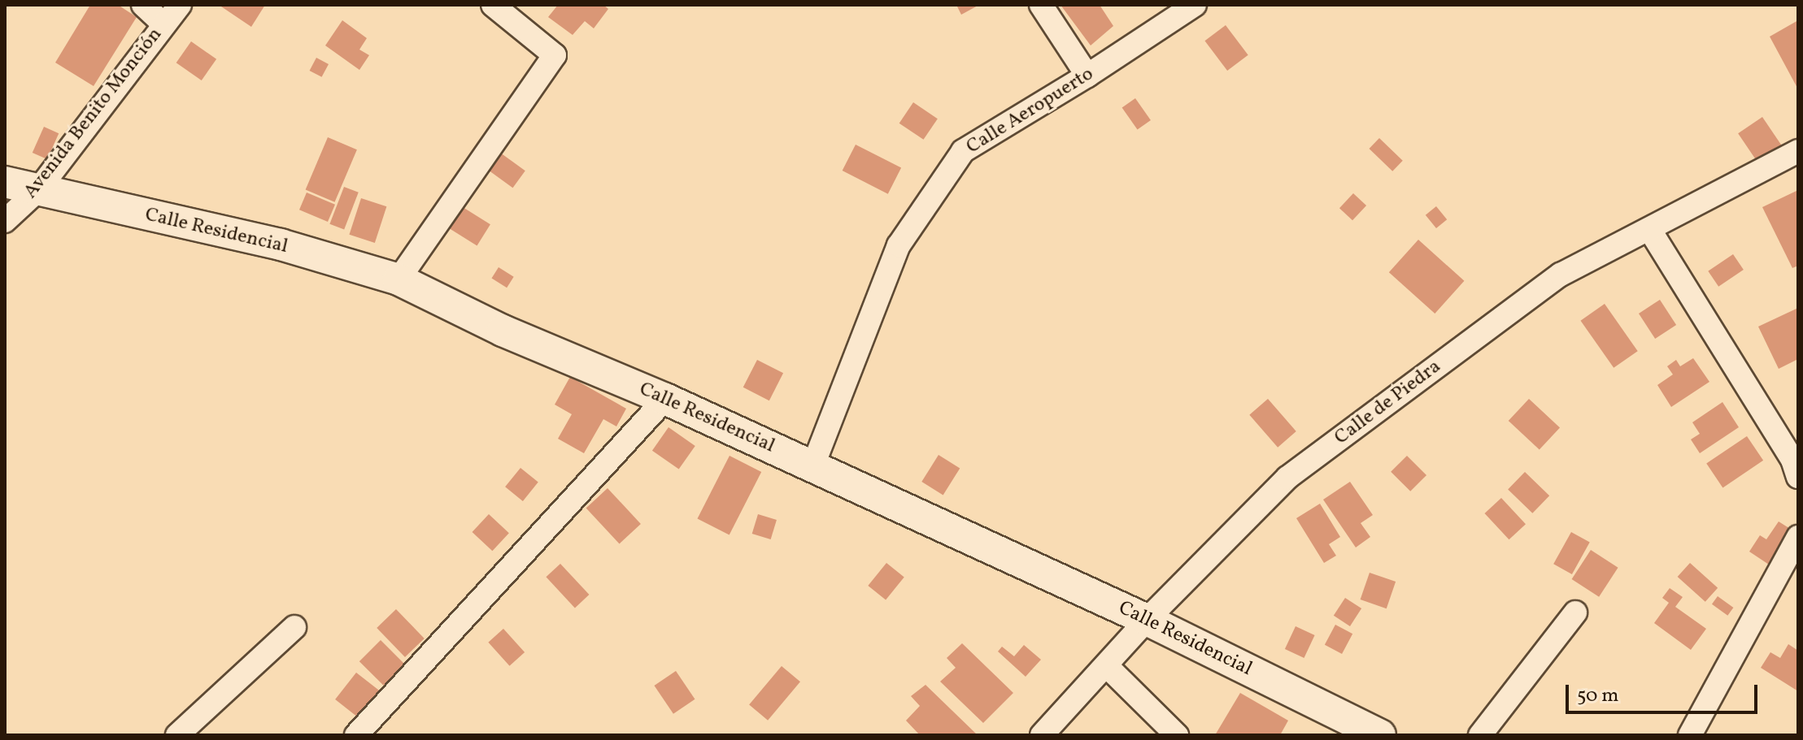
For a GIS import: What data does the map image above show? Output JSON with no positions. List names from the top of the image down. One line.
{"streets":{"main road":["Calle Residencial"],"street":["Calle Aeropuerto","Avenida Benito Monción","Calle de Piedra"]},"crossings":[["Calle Aeropuerto","Calle Residencial"],["Avenida Benito Monción","Calle Residencial"],["Calle Residencial","Calle de Piedra"]],"scale_bar":"50 m"}
